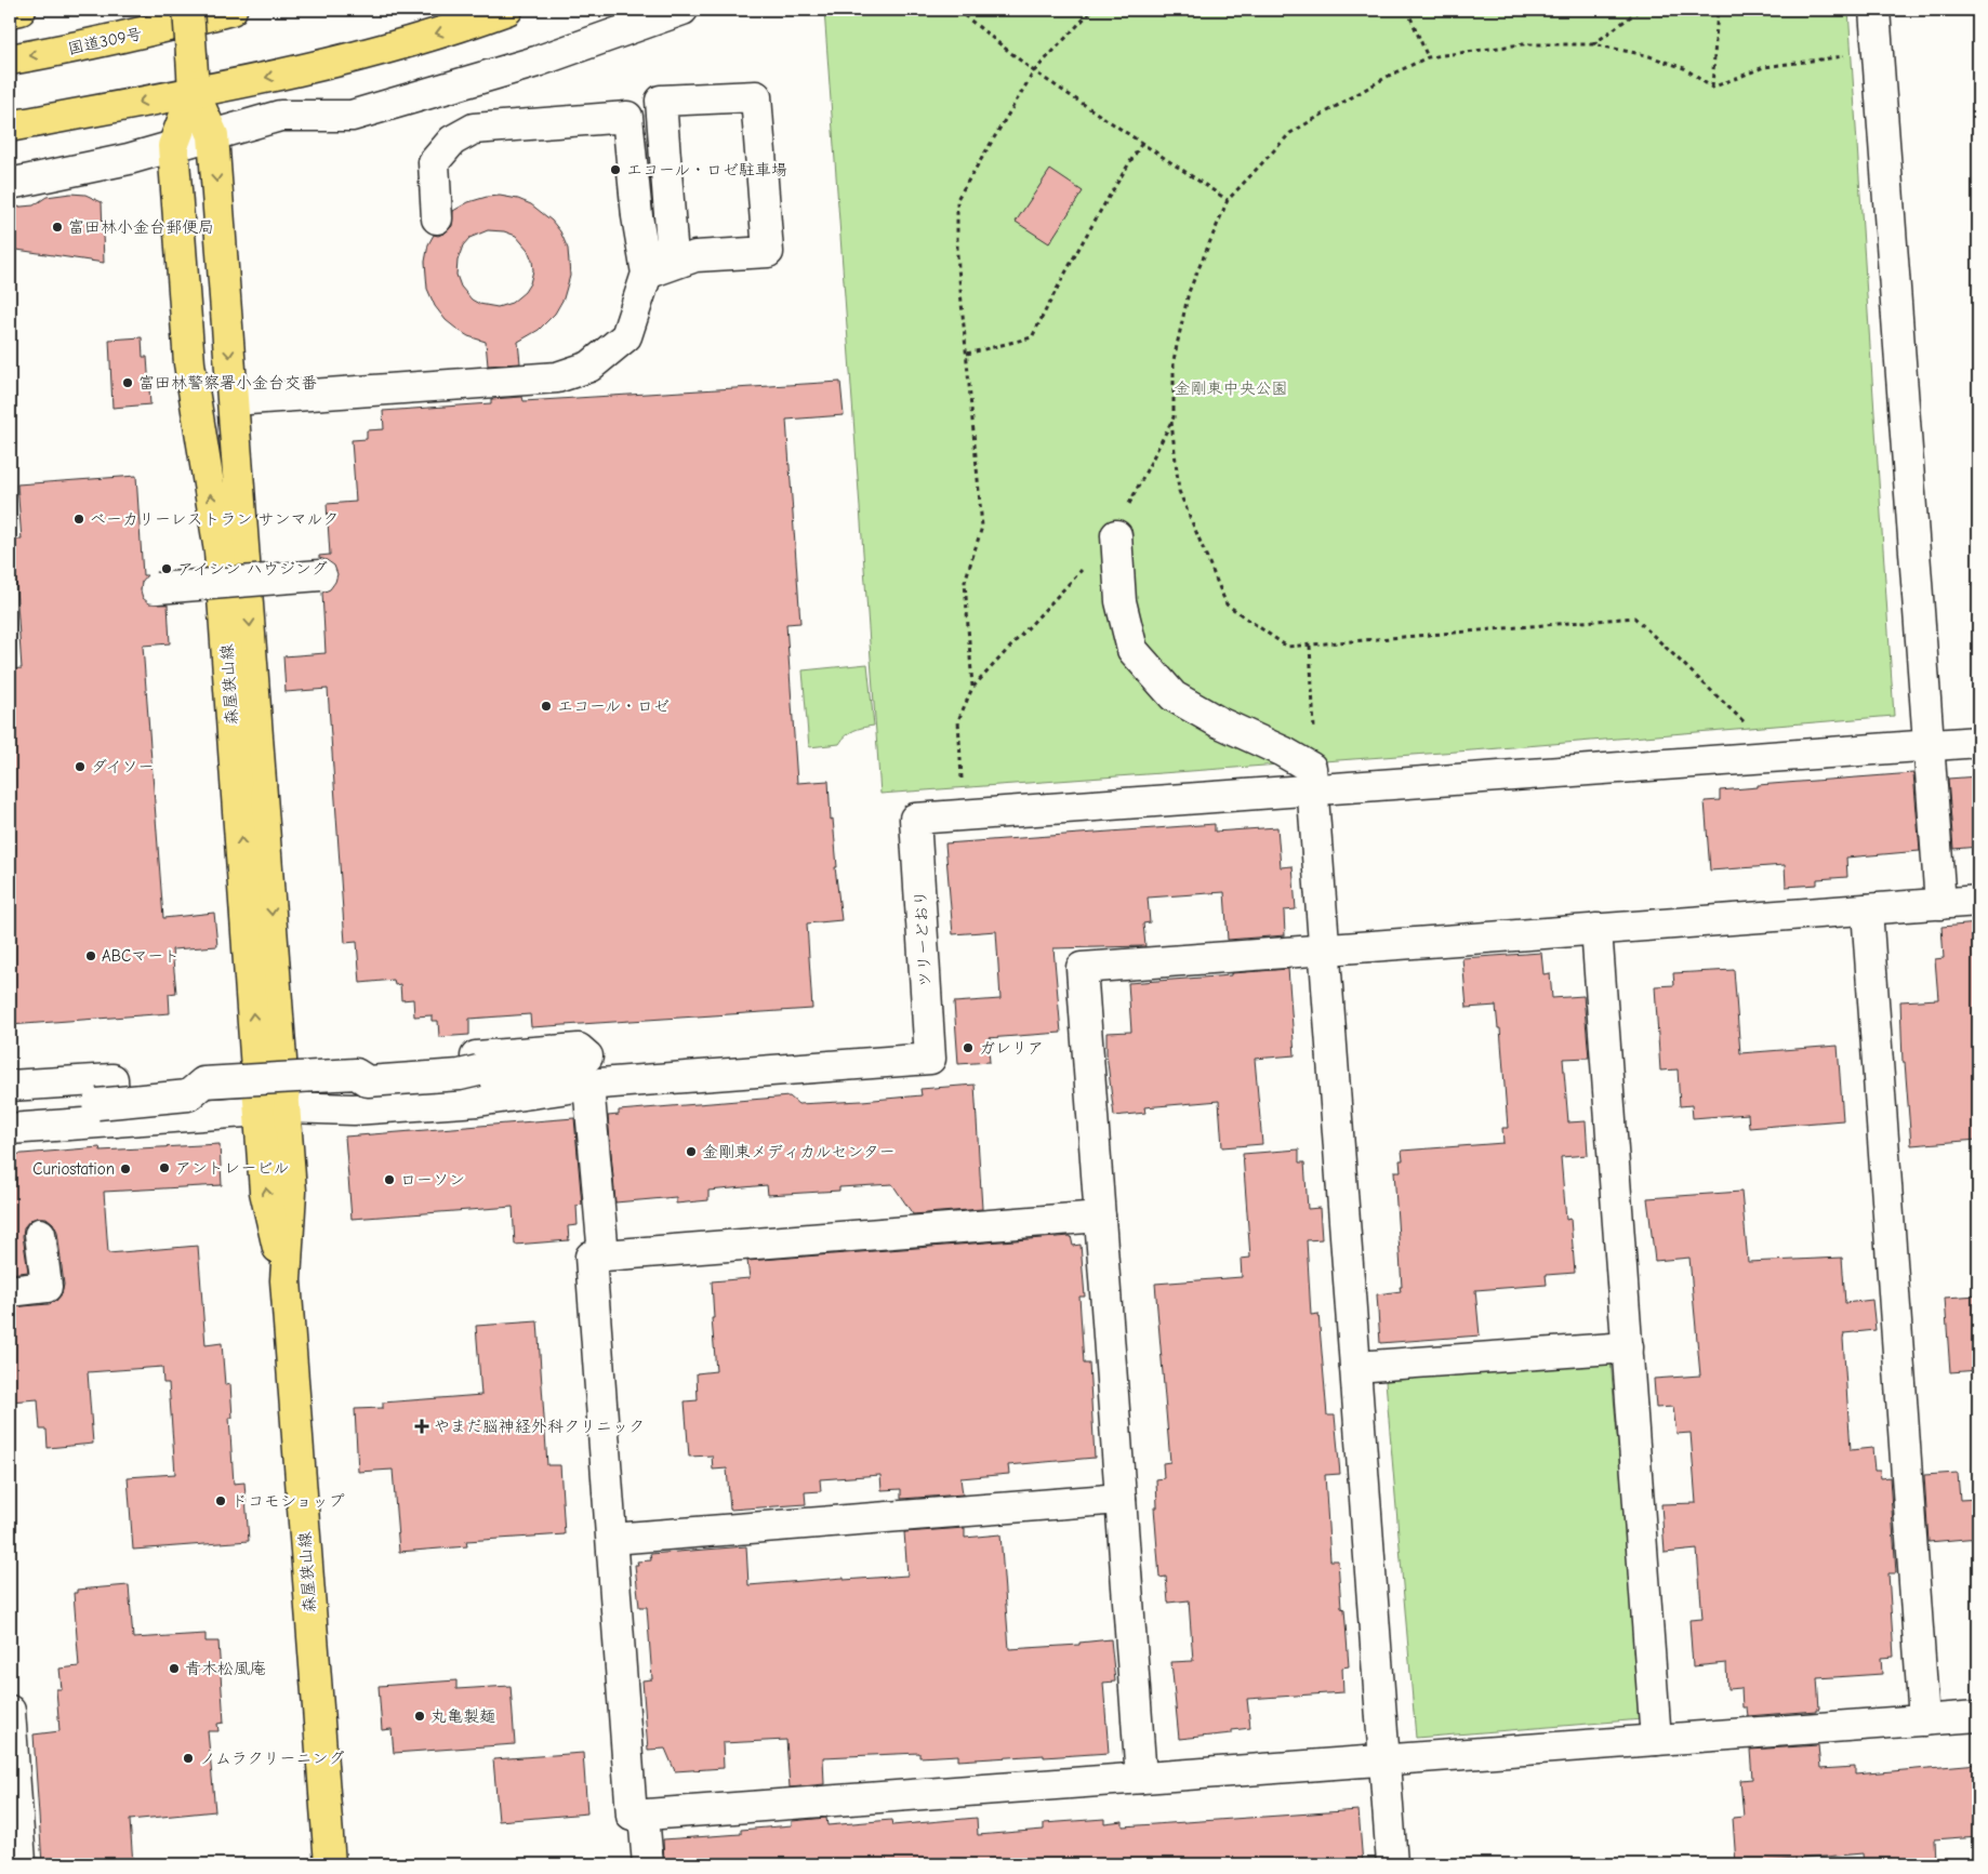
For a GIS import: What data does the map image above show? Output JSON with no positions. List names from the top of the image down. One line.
{"streets":{"main road":["国道309号","森屋狭山線"],"street":["ツリーどおり"]},"parks":["金剛東中央公園"],"places":{"other":["エコール・ロゼ駐車場","富田林小金台郵便局","富田林警察署小金台交番","ベーカリーレストラン サンマルク","アイシン ハウジング","エコール・ロゼ","ダイソー","ABCマート","ガレリア","金剛東メディカルセンター","アントレービル","Curiostation","ローソン","ドコモショップ","青木松風庵","丸亀製麺","ノムラクリーニング"],"health":["やまだ脳神経外科クリニック"]}}
